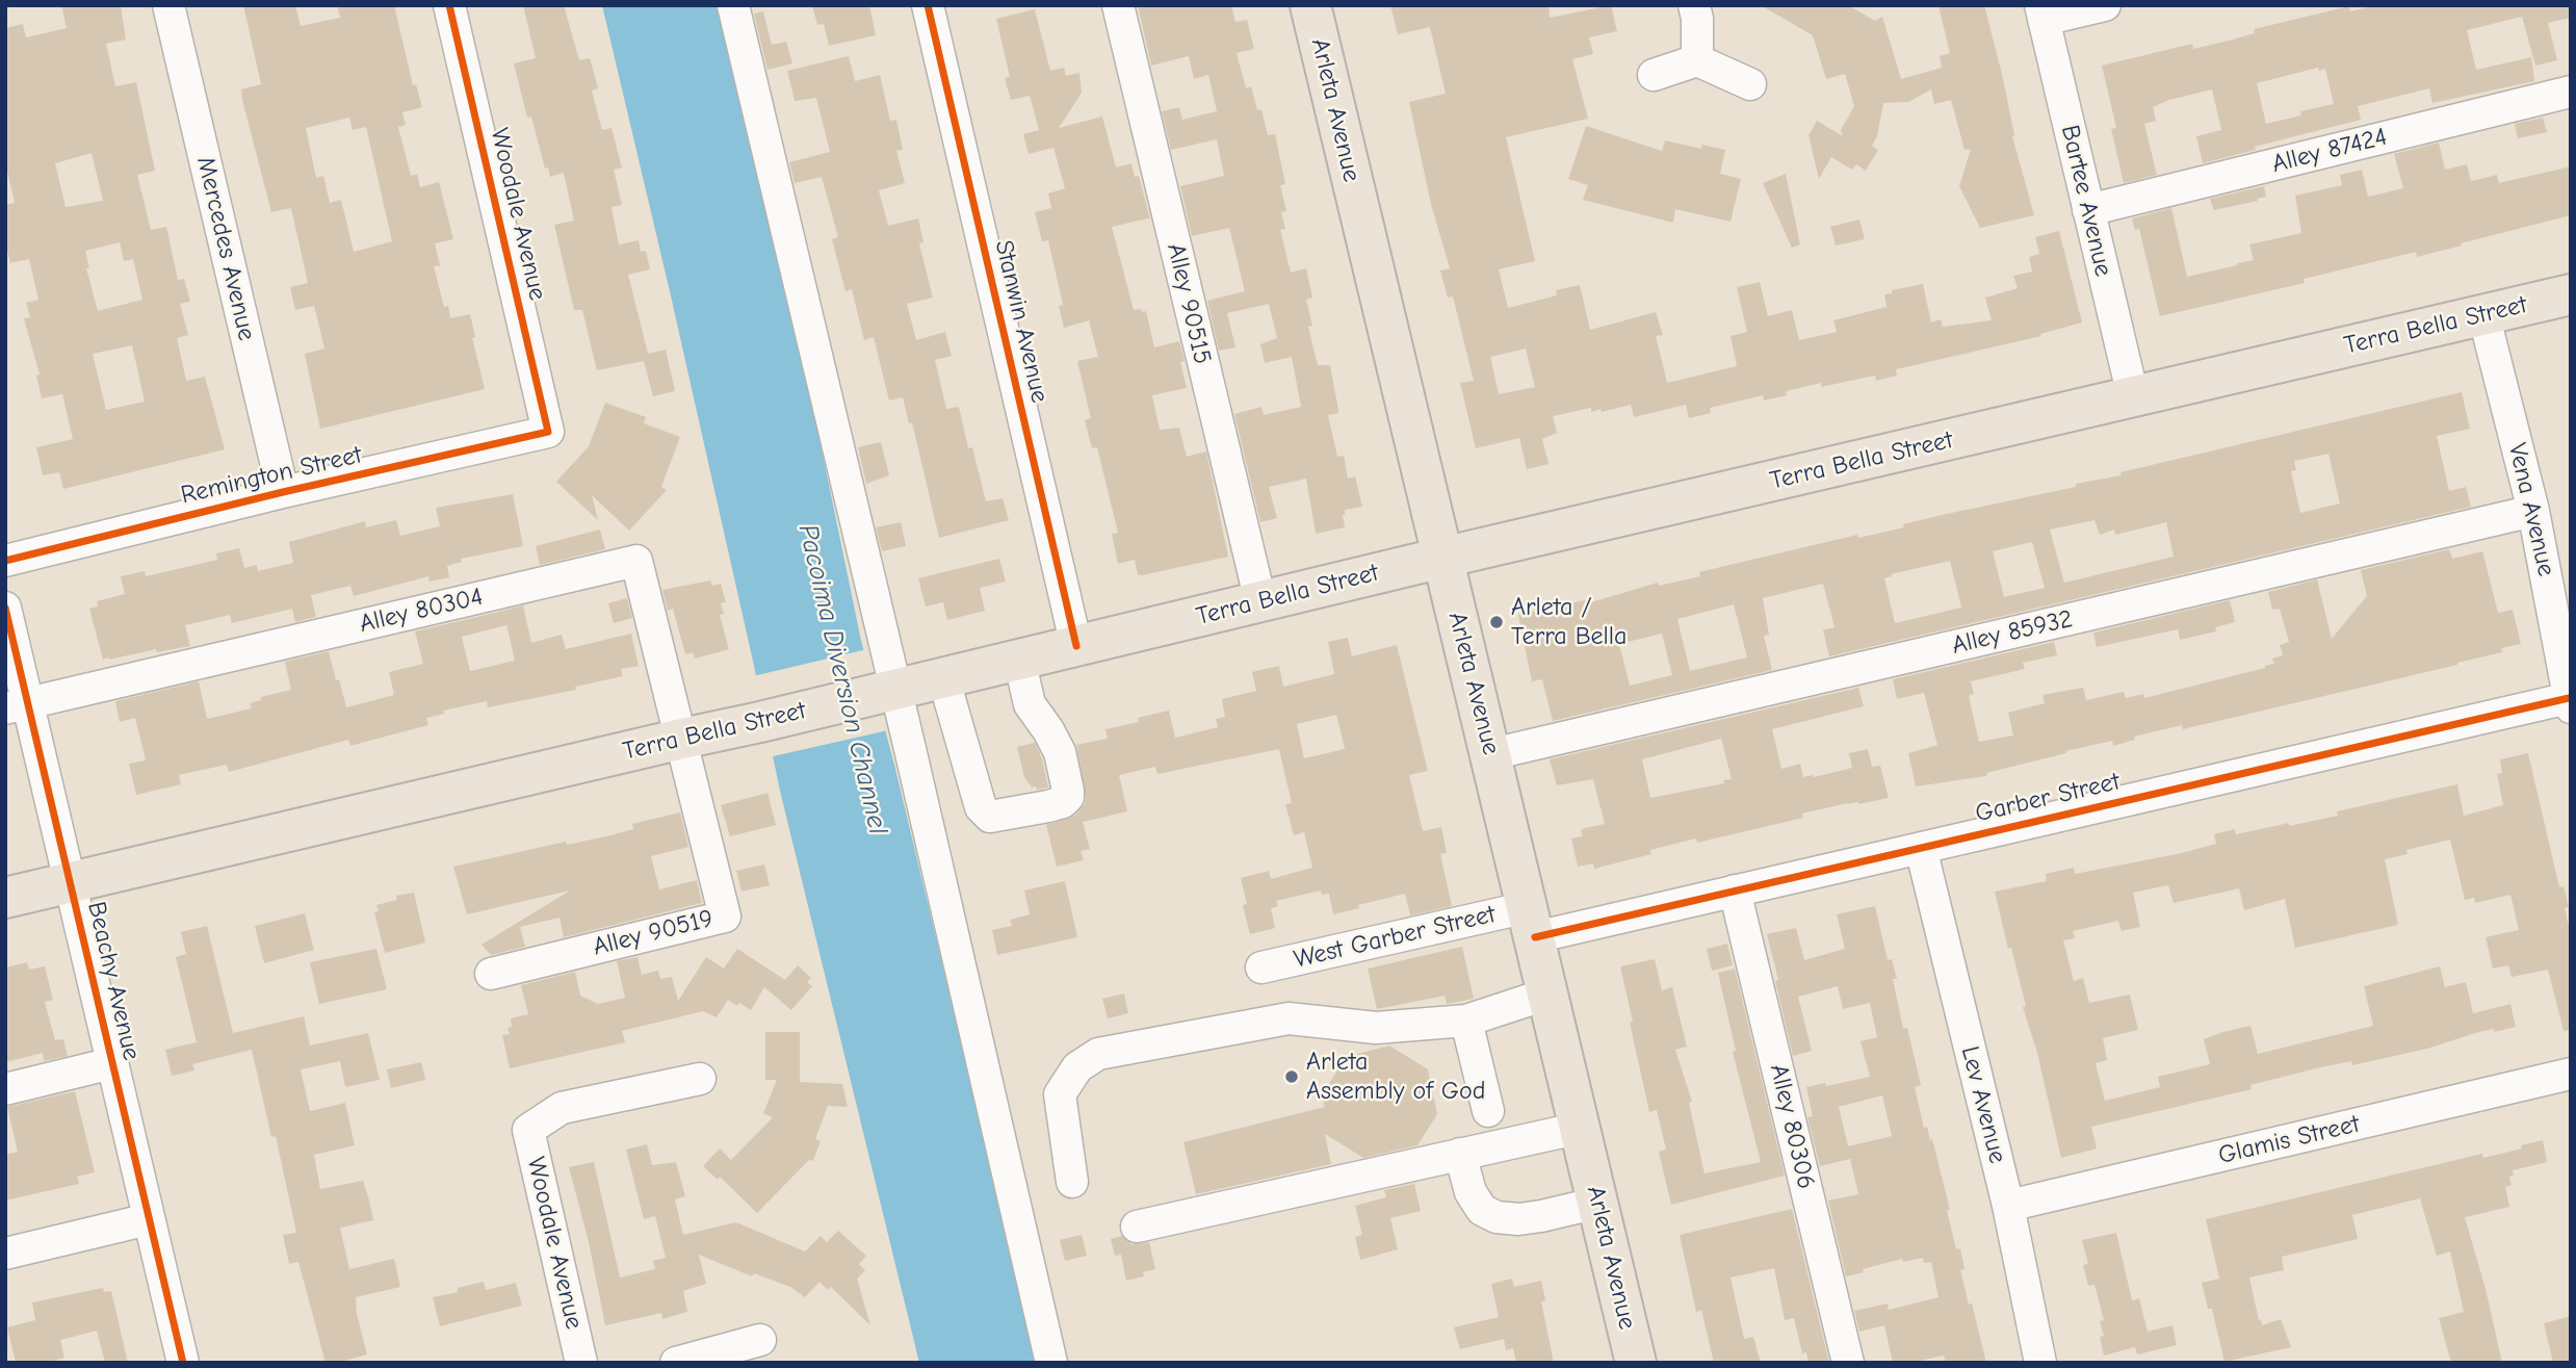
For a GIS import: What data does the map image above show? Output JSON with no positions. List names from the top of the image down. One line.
{"streets":{"main road":["Arleta Avenue","Terra Bella Street"],"street":["Alley 87424","Bartee Avenue","Woodale Avenue","Mercedes Avenue","Alley 90515","Stanwin Avenue","Remington Street","Vena Avenue","Alley 80304","Alley 85932","Garber Street","Alley 90519","West Garber Street","Beachy Avenue","Lev Avenue","Alley 80306","Glamis Street"]},"crossings":[["Arleta Avenue","Terra Bella Street"],["Arleta Avenue","Alley 85932"],["Arleta Avenue","Garber Street"],["Arleta Avenue","West Garber Street"],["Alley 87424","Bartee Avenue"],["Bartee Avenue","Terra Bella Street"],["Woodale Avenue","Remington Street"],["Mercedes Avenue","Remington Street"],["Alley 90515","Terra Bella Street"],["Stanwin Avenue","Terra Bella Street"],["Terra Bella Street","Vena Avenue"],["Terra Bella Street","Alley 80304"],["Terra Bella Street","Alley 90519"],["Terra Bella Street","Beachy Avenue"],["Vena Avenue","Alley 85932"],["Vena Avenue","Garber Street"],["Alley 80304","Alley 90519"],["Alley 80304","Beachy Avenue"],["Garber Street","West Garber Street"],["Garber Street","Lev Avenue"],["Garber Street","Alley 80306"],["Lev Avenue","Glamis Street"]],"water":["Pacoima Diversion Channel"],"places":["Arleta / Terra Bella","Arleta Assembly of God"]}
